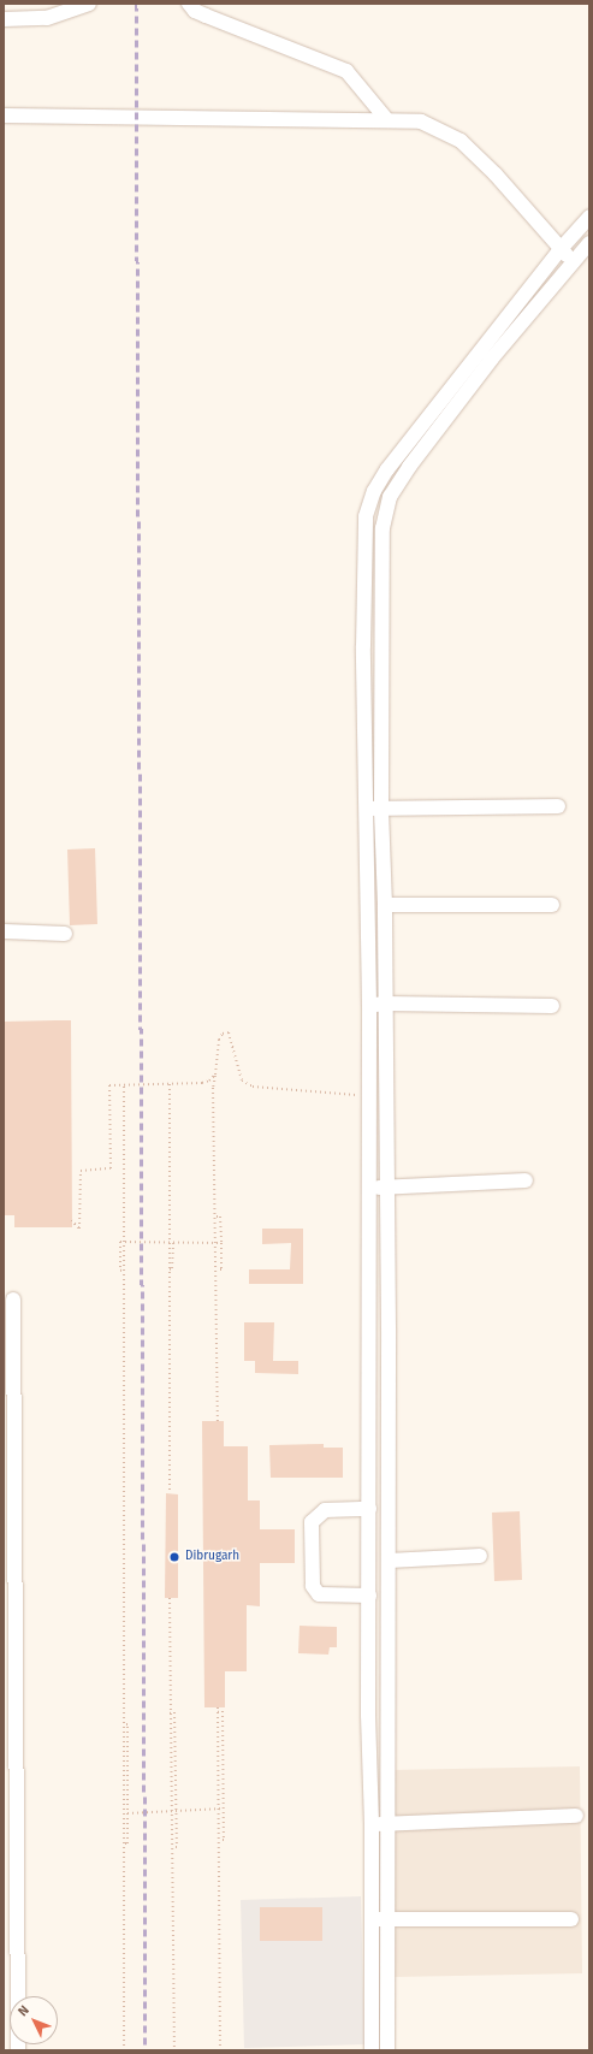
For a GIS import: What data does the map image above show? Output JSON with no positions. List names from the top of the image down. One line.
{"places":["Dibrugarh"],"north":"top left"}
